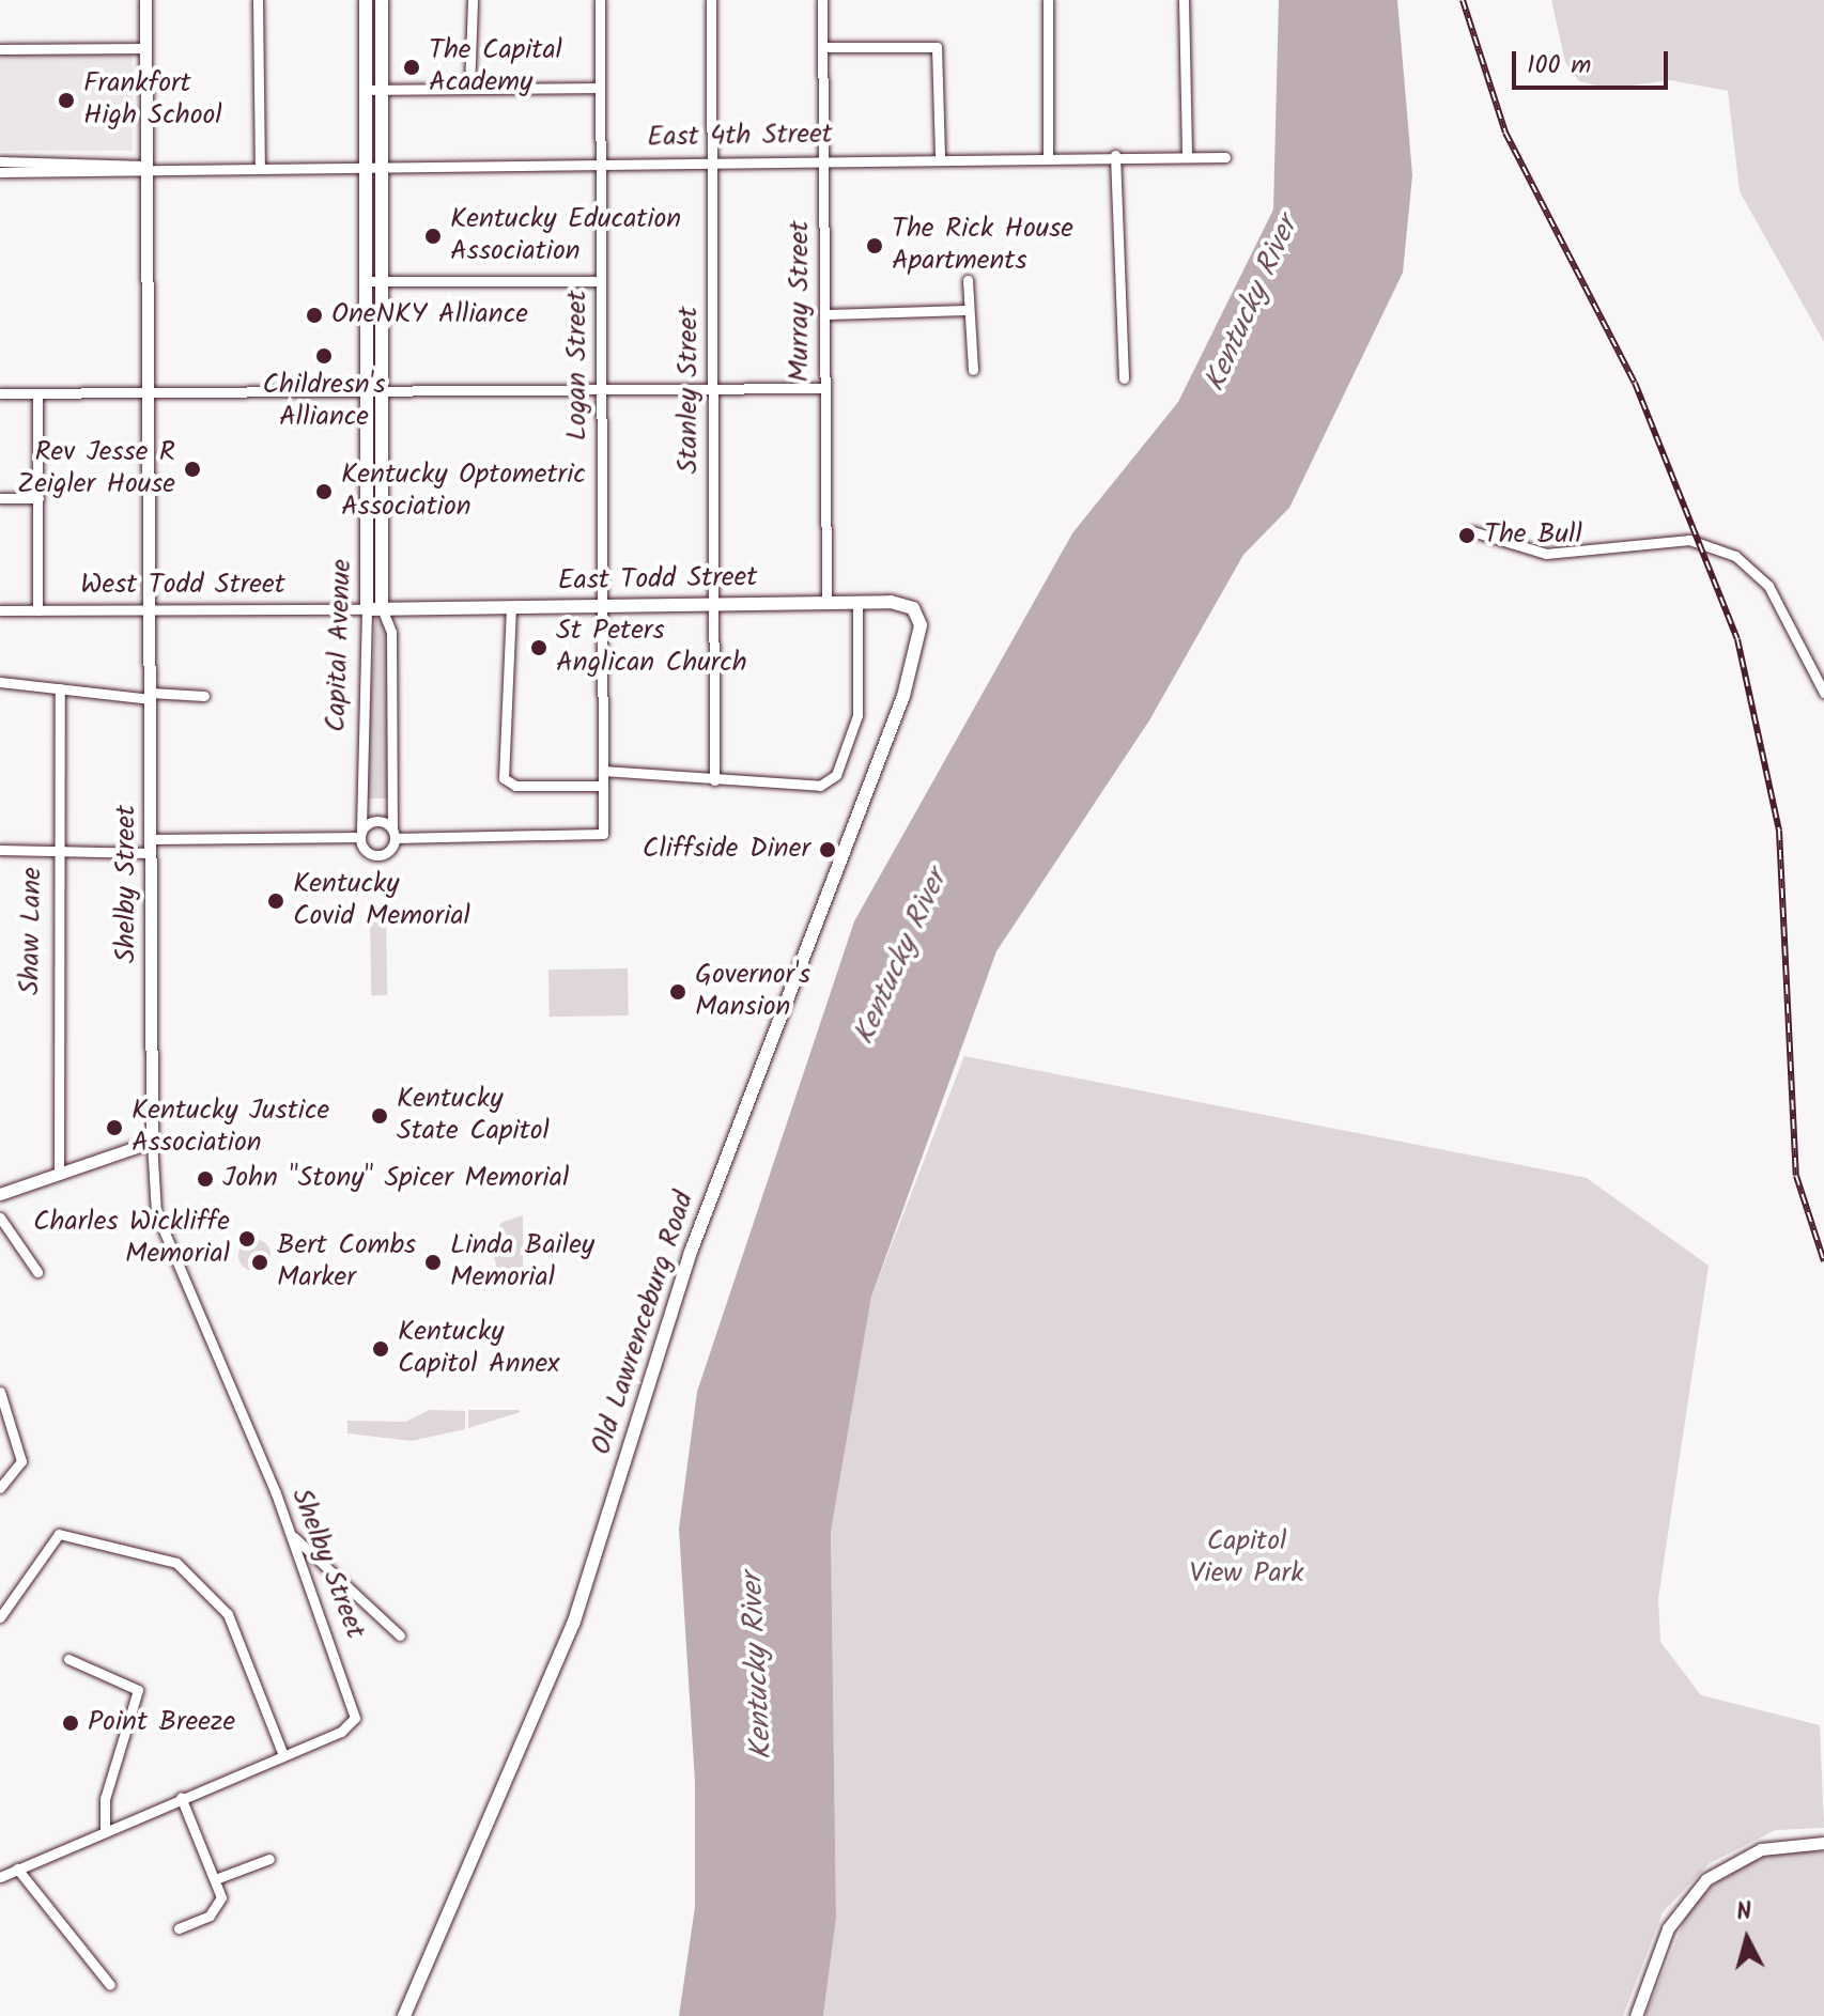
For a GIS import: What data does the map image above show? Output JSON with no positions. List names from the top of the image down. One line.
{"streets":{"main road":["East Todd Street","Capital Avenue","Old Lawrenceburg Road"],"street":["East 4th Street","Murray Street","Logan Street","Stanley Street","West Todd Street","Shelby Street","Shaw Lane"]},"crossings":[["East 4th Street","Murray Street"],["East 4th Street","Logan Street"],["East 4th Street","Stanley Street"],["East 4th Street","Capital Avenue"],["East 4th Street","Shelby Street"],["Murray Street","East Todd Street"],["Logan Street","East Todd Street"],["Logan Street","Capital Avenue"],["Stanley Street","East Todd Street"],["East Todd Street","West Todd Street"],["East Todd Street","Capital Avenue"],["East Todd Street","Old Lawrenceburg Road"],["West Todd Street","Capital Avenue"],["West Todd Street","Shelby Street"]],"water":["Kentucky River"],"parks":["Capitol View Park"],"places":["The Capital Academy","Frankfort High School","Kentucky Education Association","The Rick House Apartments","OneNKY Alliance","Childresn's Alliance","Rev Jesse R Zeigler House","Kentucky Optometric Association","The Bull","St Peters Anglican Church","Cliffside Diner","Kentucky Covid Memorial","Governor's Mansion","Kentucky State Capitol","Kentucky Justice Association","John \"Stony\" Spicer Memorial","Charles Wickliffe Memorial","Bert Combs Marker","Linda Bailey Memorial","Kentucky Capitol Annex","Point Breeze"],"scale_bar":"100 m","north":"top"}
